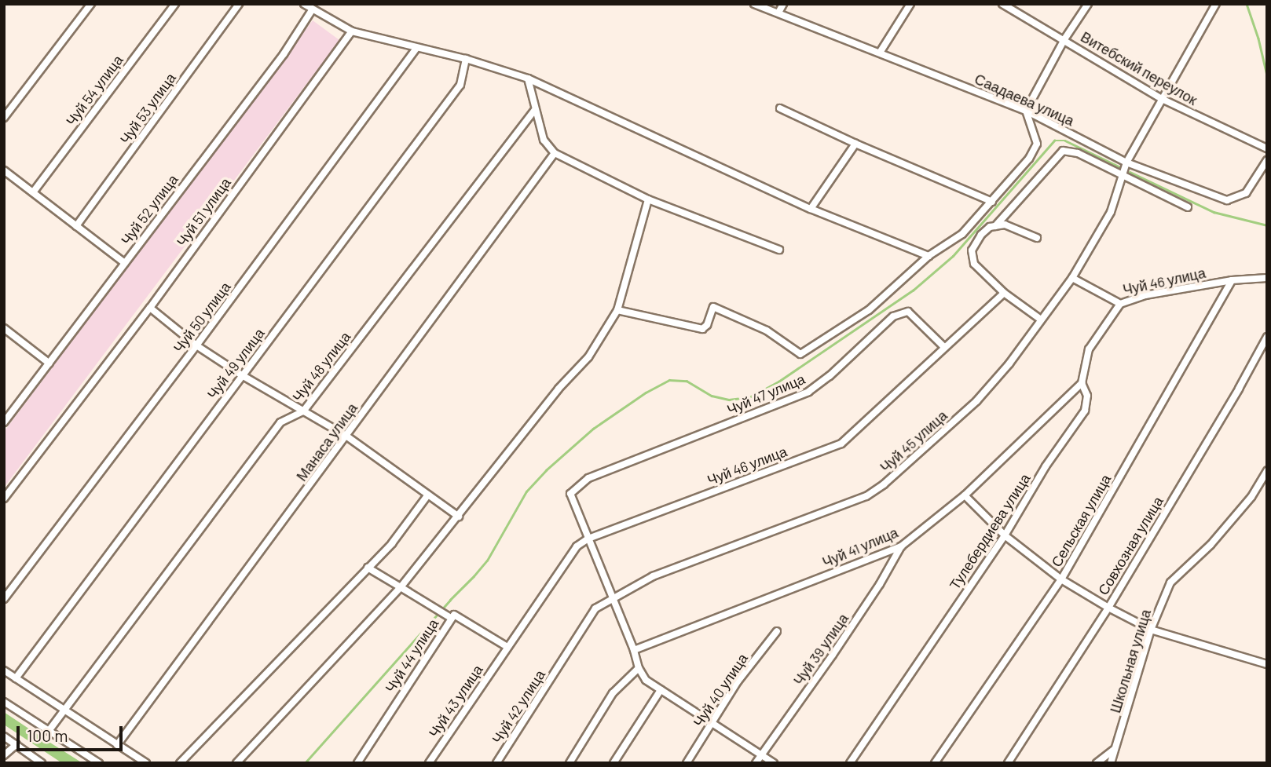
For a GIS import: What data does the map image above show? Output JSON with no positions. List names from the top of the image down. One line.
{"streets":{"street":["Витебский переулок","Чуй 54 улица","Саадаева улица","Чуй 53 улица","Чуй 52 улица","Чуй 51 улица","Чуй 46 улица","Чуй 50 улица","Чуй 49 улица","Чуй 48 улица","Чуй 47 улица","Чуй 45 улица","Манаса улица","Сельская улица","Тулебердиева улица","Совхозная улица","Чуй 41 улица","Чуй 39 улица","Чуй 44 улица","Школьная улица","Чуй 40 улица","Чуй 43 улица","Чуй 42 улица"]},"crossings":[["Витебский переулок","Чуй 45 улица"],["Саадаева улица","Чуй 45 улица"],["Чуй 46 улица","Чуй 47 улица"],["Чуй 46 улица","Чуй 45 улица"],["Чуй 46 улица","Сельская улица"],["Чуй 46 улица","Тулебердиева улица"],["Чуй 46 улица","Чуй 44 улица"],["Чуй 46 улица","Чуй 43 улица"],["Чуй 45 улица","Чуй 42 улица"],["Тулебердиева улица","Чуй 41 улица"],["Чуй 41 улица","Чуй 39 улица"],["Чуй 44 улица","Чуй 43 улица"]],"scale_bar":"100 m"}
